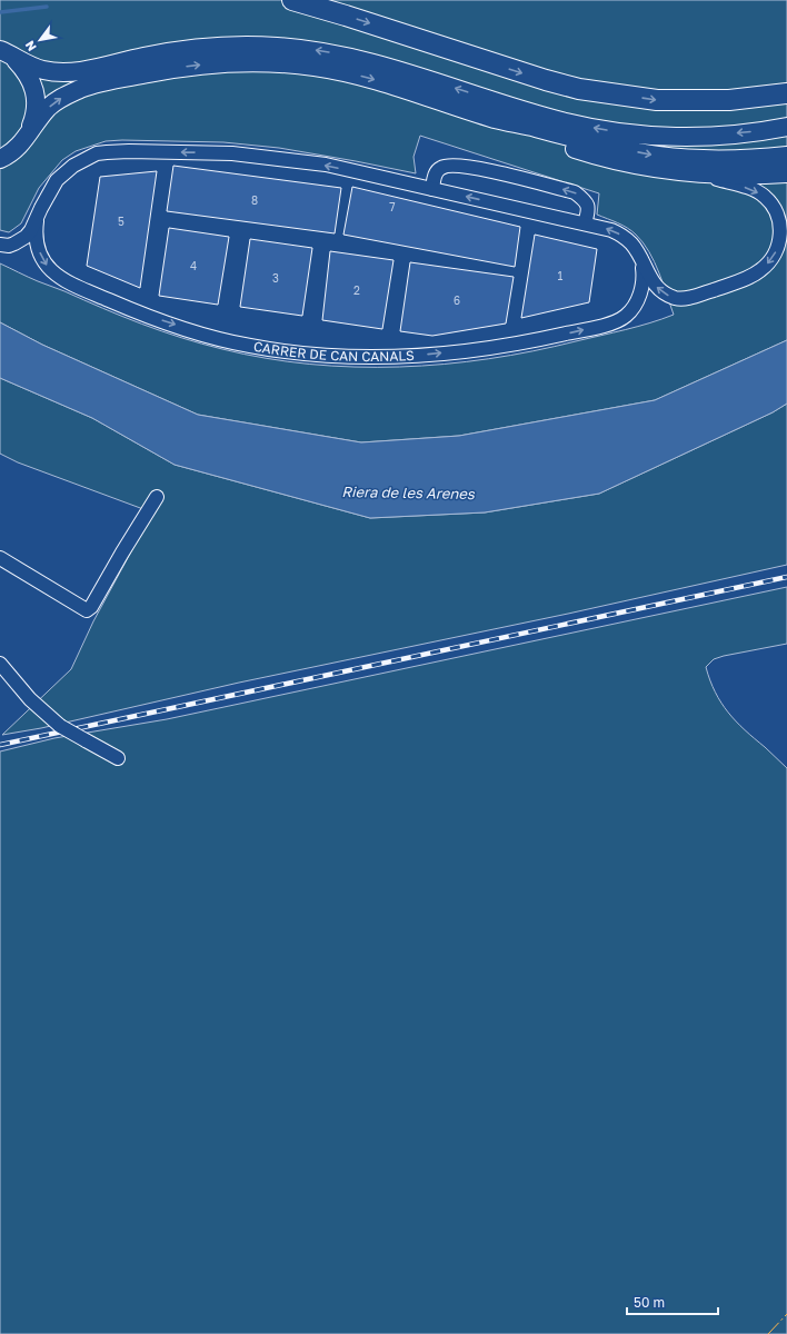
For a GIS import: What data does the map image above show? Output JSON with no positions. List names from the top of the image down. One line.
{"streets":{"street":["CARRER DE CAN CANALS"]},"water":["Riera de les Arenes"],"house_numbers":["8","7","5","4","1","3","2","6"],"scale_bar":"50 m","north":"bottom left"}
